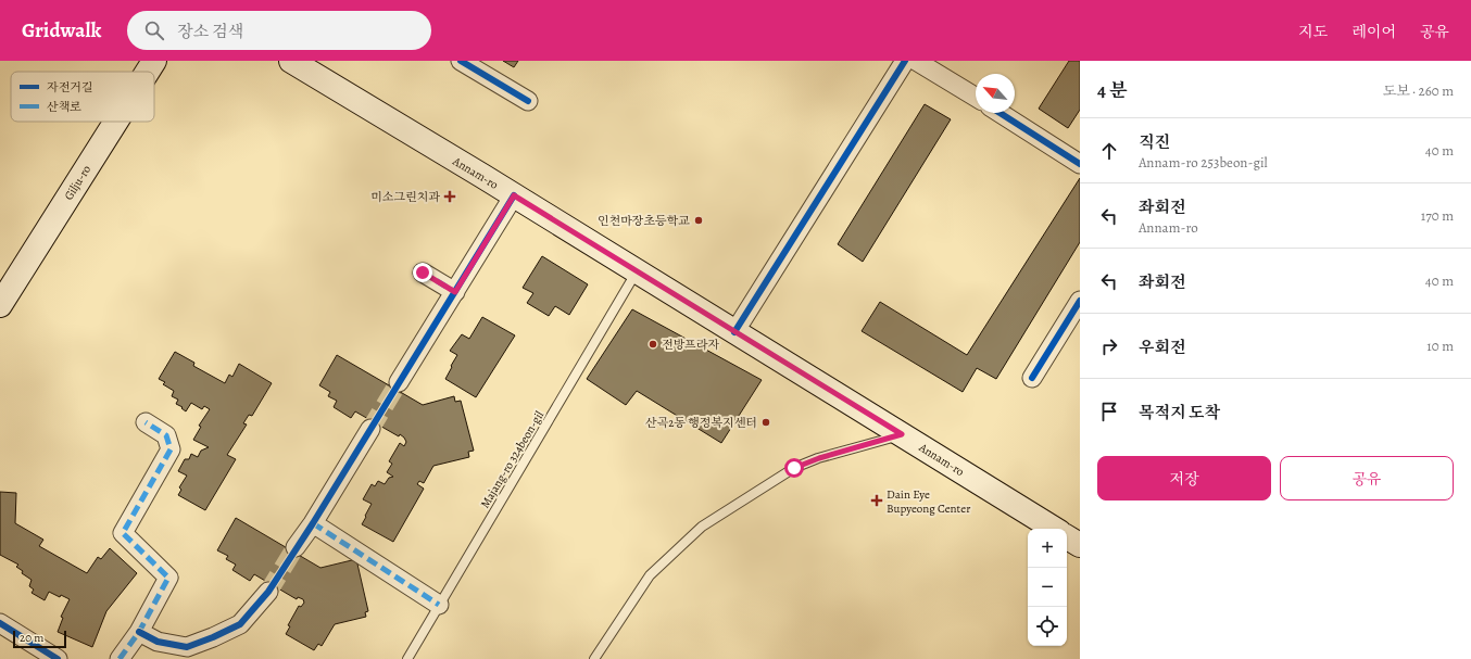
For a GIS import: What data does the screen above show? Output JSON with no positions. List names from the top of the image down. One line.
{"streets":{"main road":["Annam-ro","Gilju-ro"],"lane":["Majang-ro 324beon-gil"]},"crossings":[["Annam-ro","Majang-ro 324beon-gil"]],"places":{"health":["미소그린치과","Dain Eye Bupyeong Center"],"other":["인천마장초등학교","전방프라자","산곡2동 행정복지센터"]},"legend":["자전거길","산책로"],"scale_bar":"20 m","north":"top left","page":{"header":"Gridwalk","search":"장소 검색","nav":["지도","레이어","공유"],"heading":["4 분","도보 · 260 m"],"list":[["직진","Annam-ro 253beon-gil","40 m"],["좌회전","Annam-ro","170 m"],["좌회전","40 m"],["우회전","10 m"],"목적지 도착"],"buttons":["저장","공유"],"map_buttons":["+","−"],"scale":"20 m"}}
